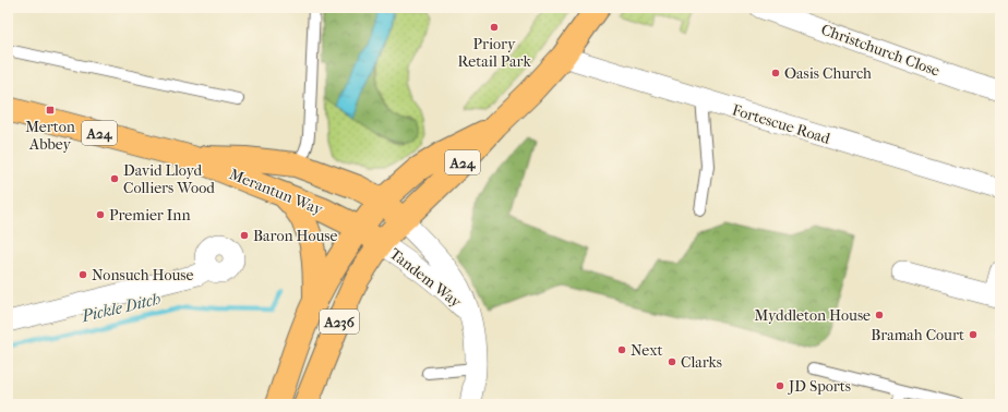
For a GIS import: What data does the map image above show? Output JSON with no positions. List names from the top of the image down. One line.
{"streets":{"main road":["A24","Merantun Way","A236"],"street":["Christchurch Close","Fortescue Road","Tandem Way"]},"crossings":[["Fortescue Road","A24"],["A24","Merantun Way"],["A24","Tandem Way"],["A24","A236"],["Merantun Way","Tandem Way"],["Merantun Way","A236"],["Tandem Way","A236"]],"water":["Pickle Ditch"],"places":{"other":["Priory Retail Park","Oasis Church","David Lloyd Colliers Wood","Premier Inn","Baron House","Nonsuch House","Myddleton House","Bramah Court","Next","Clarks","JD Sports"],"transit":["Merton Abbey"]}}
